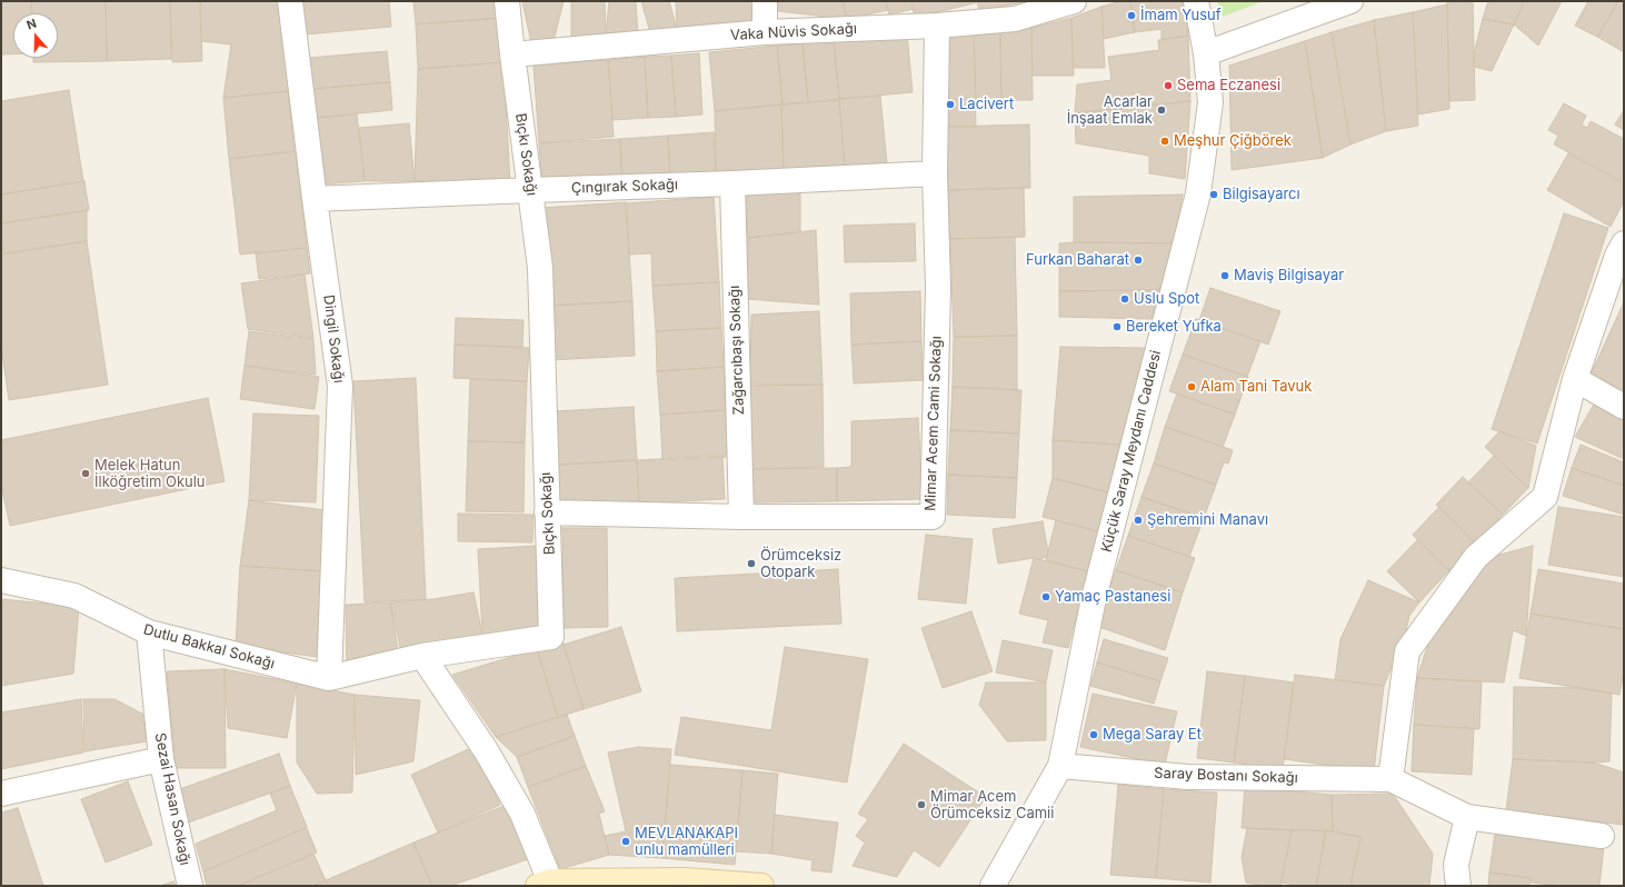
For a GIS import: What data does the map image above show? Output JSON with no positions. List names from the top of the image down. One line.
{"streets":{"street":["Vaka Nüvis Sokağı","Bıçkı Sokağı","Çıngırak Sokağı","Dingil Sokağı","Zağarcıbaşı Sokağı","Mimar Acem Cami Sokağı","Küçük Saray Meydanı Caddesi","Dutlu Bakkal Sokağı","Saray Bostanı Sokağı","Sezai Hasan Sokağı"]},"crossings":[["Vaka Nüvis Sokağı","Bıçkı Sokağı"],["Vaka Nüvis Sokağı","Mimar Acem Cami Sokağı"],["Bıçkı Sokağı","Çıngırak Sokağı"],["Bıçkı Sokağı","Mimar Acem Cami Sokağı"],["Bıçkı Sokağı","Dutlu Bakkal Sokağı"],["Çıngırak Sokağı","Dingil Sokağı"],["Çıngırak Sokağı","Zağarcıbaşı Sokağı"],["Çıngırak Sokağı","Mimar Acem Cami Sokağı"],["Dingil Sokağı","Dutlu Bakkal Sokağı"],["Zağarcıbaşı Sokağı","Mimar Acem Cami Sokağı"],["Küçük Saray Meydanı Caddesi","Saray Bostanı Sokağı"],["Dutlu Bakkal Sokağı","Sezai Hasan Sokağı"]],"places":["İmam Yusuf","Sema Eczanesi","Lacivert","Acarlar İnşaat Emlak","Meşhur Çiğbörek","Bilgisayarcı","Furkan Baharat","Maviş Bilgisayar","Uslu Spot","Bereket Yufka","Alam Tani Tavuk","Melek Hatun İlköğretim Okulu","Şehremini Manavı","Örümceksiz Otopark","Yamaç Pastanesi","Mega Saray Et","Mimar Acem Örümceksiz Camii","MEVLANAKAPI unlu mamülleri"],"north":"top"}
